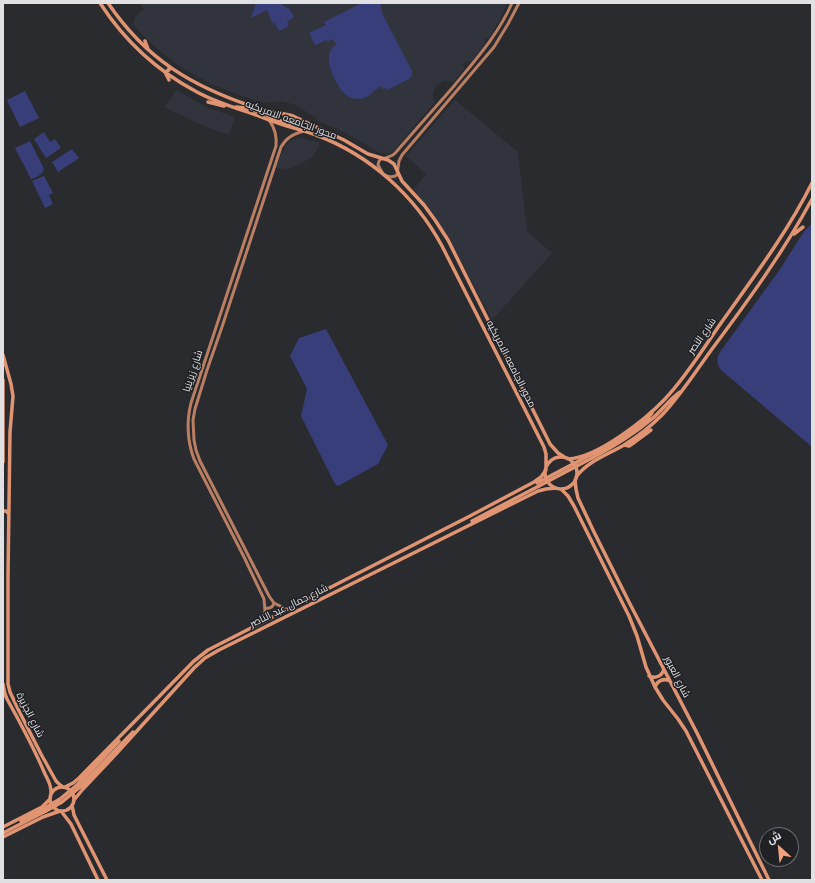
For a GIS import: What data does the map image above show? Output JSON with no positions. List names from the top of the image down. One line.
{"streets":{"main road":["محور الجامعه الامريكيه","شارع النصر","شارع زيزينيا","شارع جمال عبد الناصر","شارع العبور","شارع الجزيرة"]},"crossings":[["محور الجامعه الامريكيه","شارع النصر"],["محور الجامعه الامريكيه","شارع زيزينيا"],["محور الجامعه الامريكيه","شارع جمال عبد الناصر"],["محور الجامعه الامريكيه","شارع العبور"],["شارع النصر","شارع جمال عبد الناصر"],["شارع النصر","شارع العبور"],["شارع جمال عبد الناصر","شارع العبور"]],"north":"top left"}
